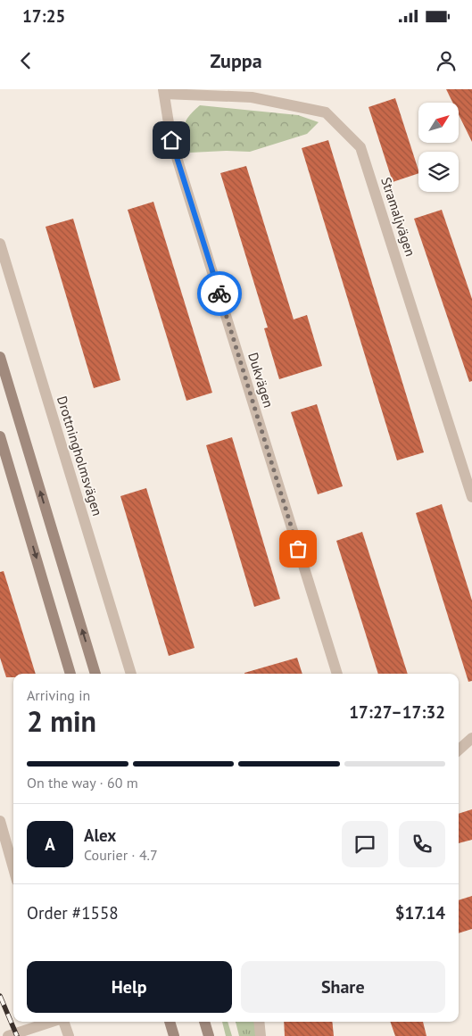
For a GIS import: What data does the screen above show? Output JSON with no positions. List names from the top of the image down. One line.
{"streets":{"street":["Stramaljvägen","Dukvägen","Drottningholmsvägen"]},"crossings":[["Stramaljvägen","Dukvägen"]],"north":"top right","page":{"status":"17:25","header":"Zuppa","heading":["2 min","Arriving in","17:27–17:32"],"panel":["Alex","Courier · 4.7","Order #1558","$17.14"],"bar":"On the way · 60 m","round":"A","buttons":["Help","Share"]}}
